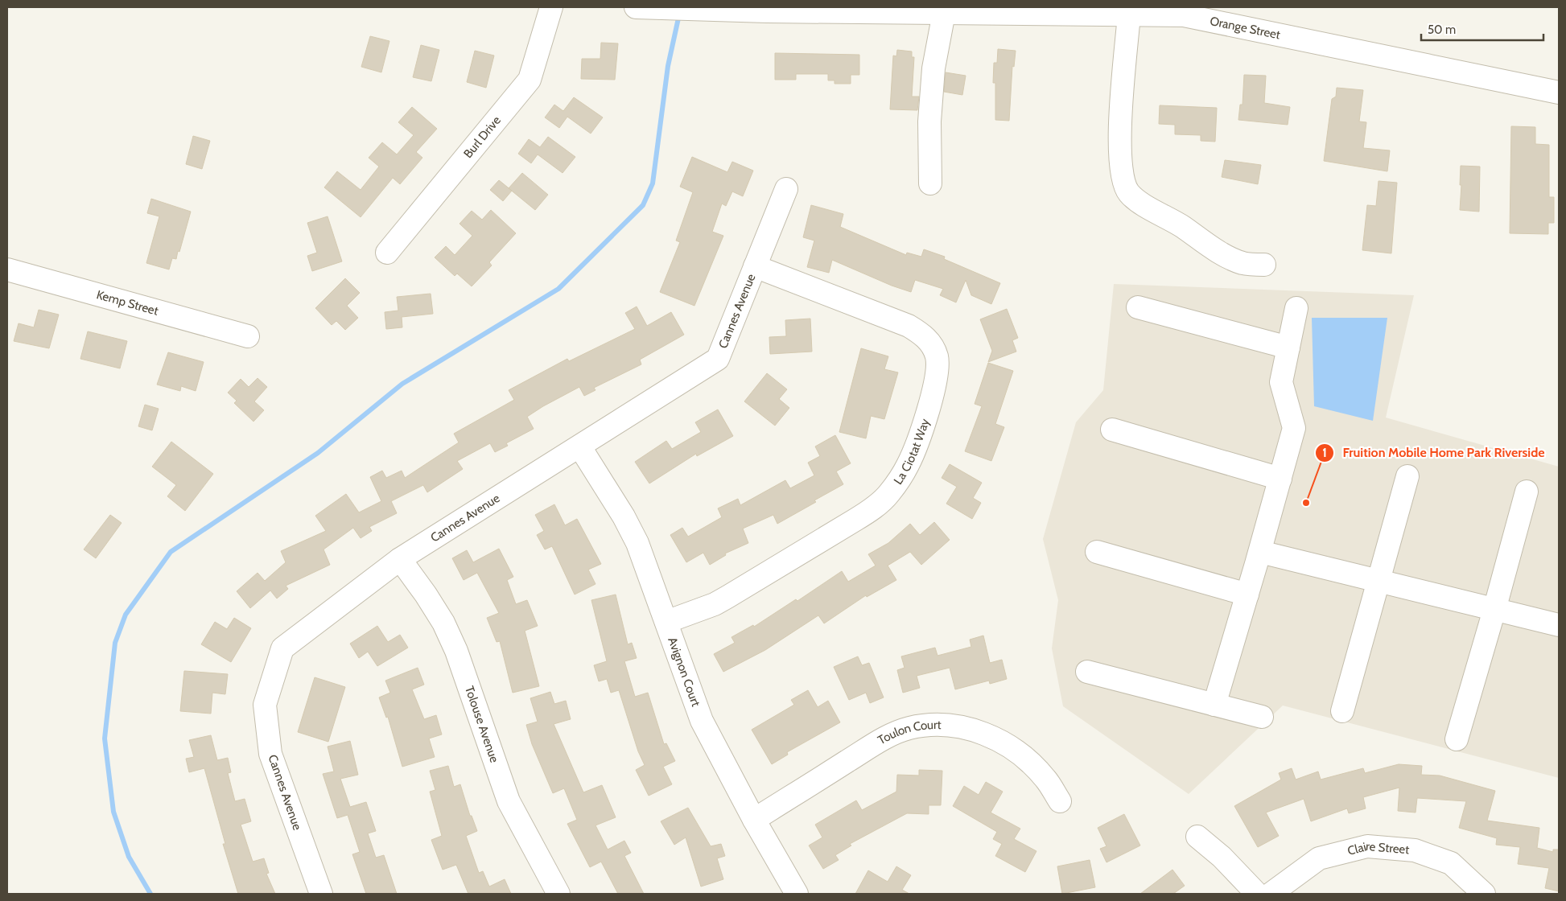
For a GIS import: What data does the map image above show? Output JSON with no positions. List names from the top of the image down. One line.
{"streets":{"street":["Orange Street","Burl Drive","Kemp Street","Cannes Avenue","La Ciotat Way","Avignon Court","Tolouse Avenue","Toulon Court","Claire Street"]},"crossings":[["Cannes Avenue","La Ciotat Way"],["Cannes Avenue","Avignon Court"],["Cannes Avenue","Tolouse Avenue"],["La Ciotat Way","Avignon Court"],["Avignon Court","Toulon Court"]],"places":["Fruition Mobile Home Park Riverside"],"scale_bar":"50 m"}
